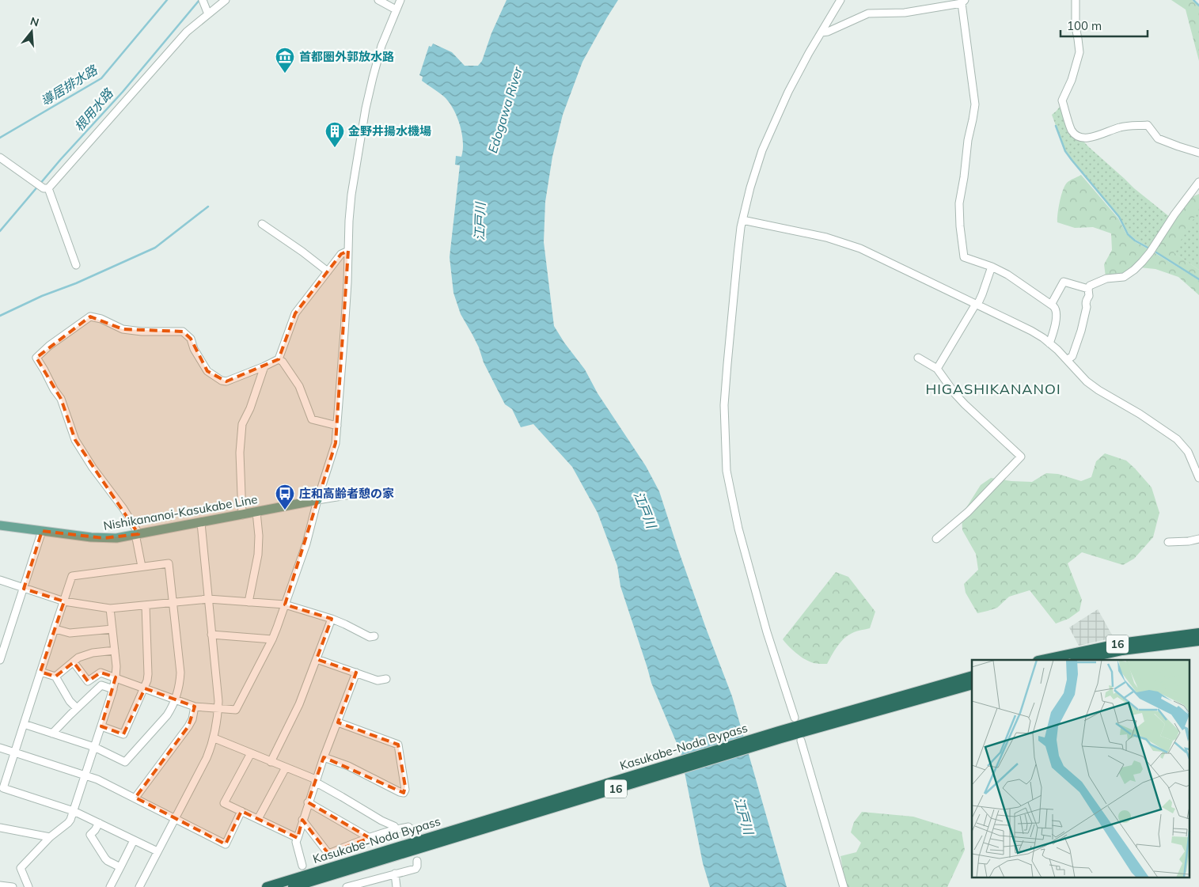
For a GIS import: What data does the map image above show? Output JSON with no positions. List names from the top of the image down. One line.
{"streets":{"highway":["16","Kasukabe-Noda Bypass"],"main road":["Nishikananoi-Kasukabe Line"]},"districts":["HIGASHIKANANOI"],"water":["導居排水路","根用水路","Edogawa River","江戸川"],"places":{"museum":["首都圏外郭放水路"],"building":["金野井揚水機場"],"bus stop":["庄和高齢者憩の家"]},"scale_bar":"100 m","north":"top"}
